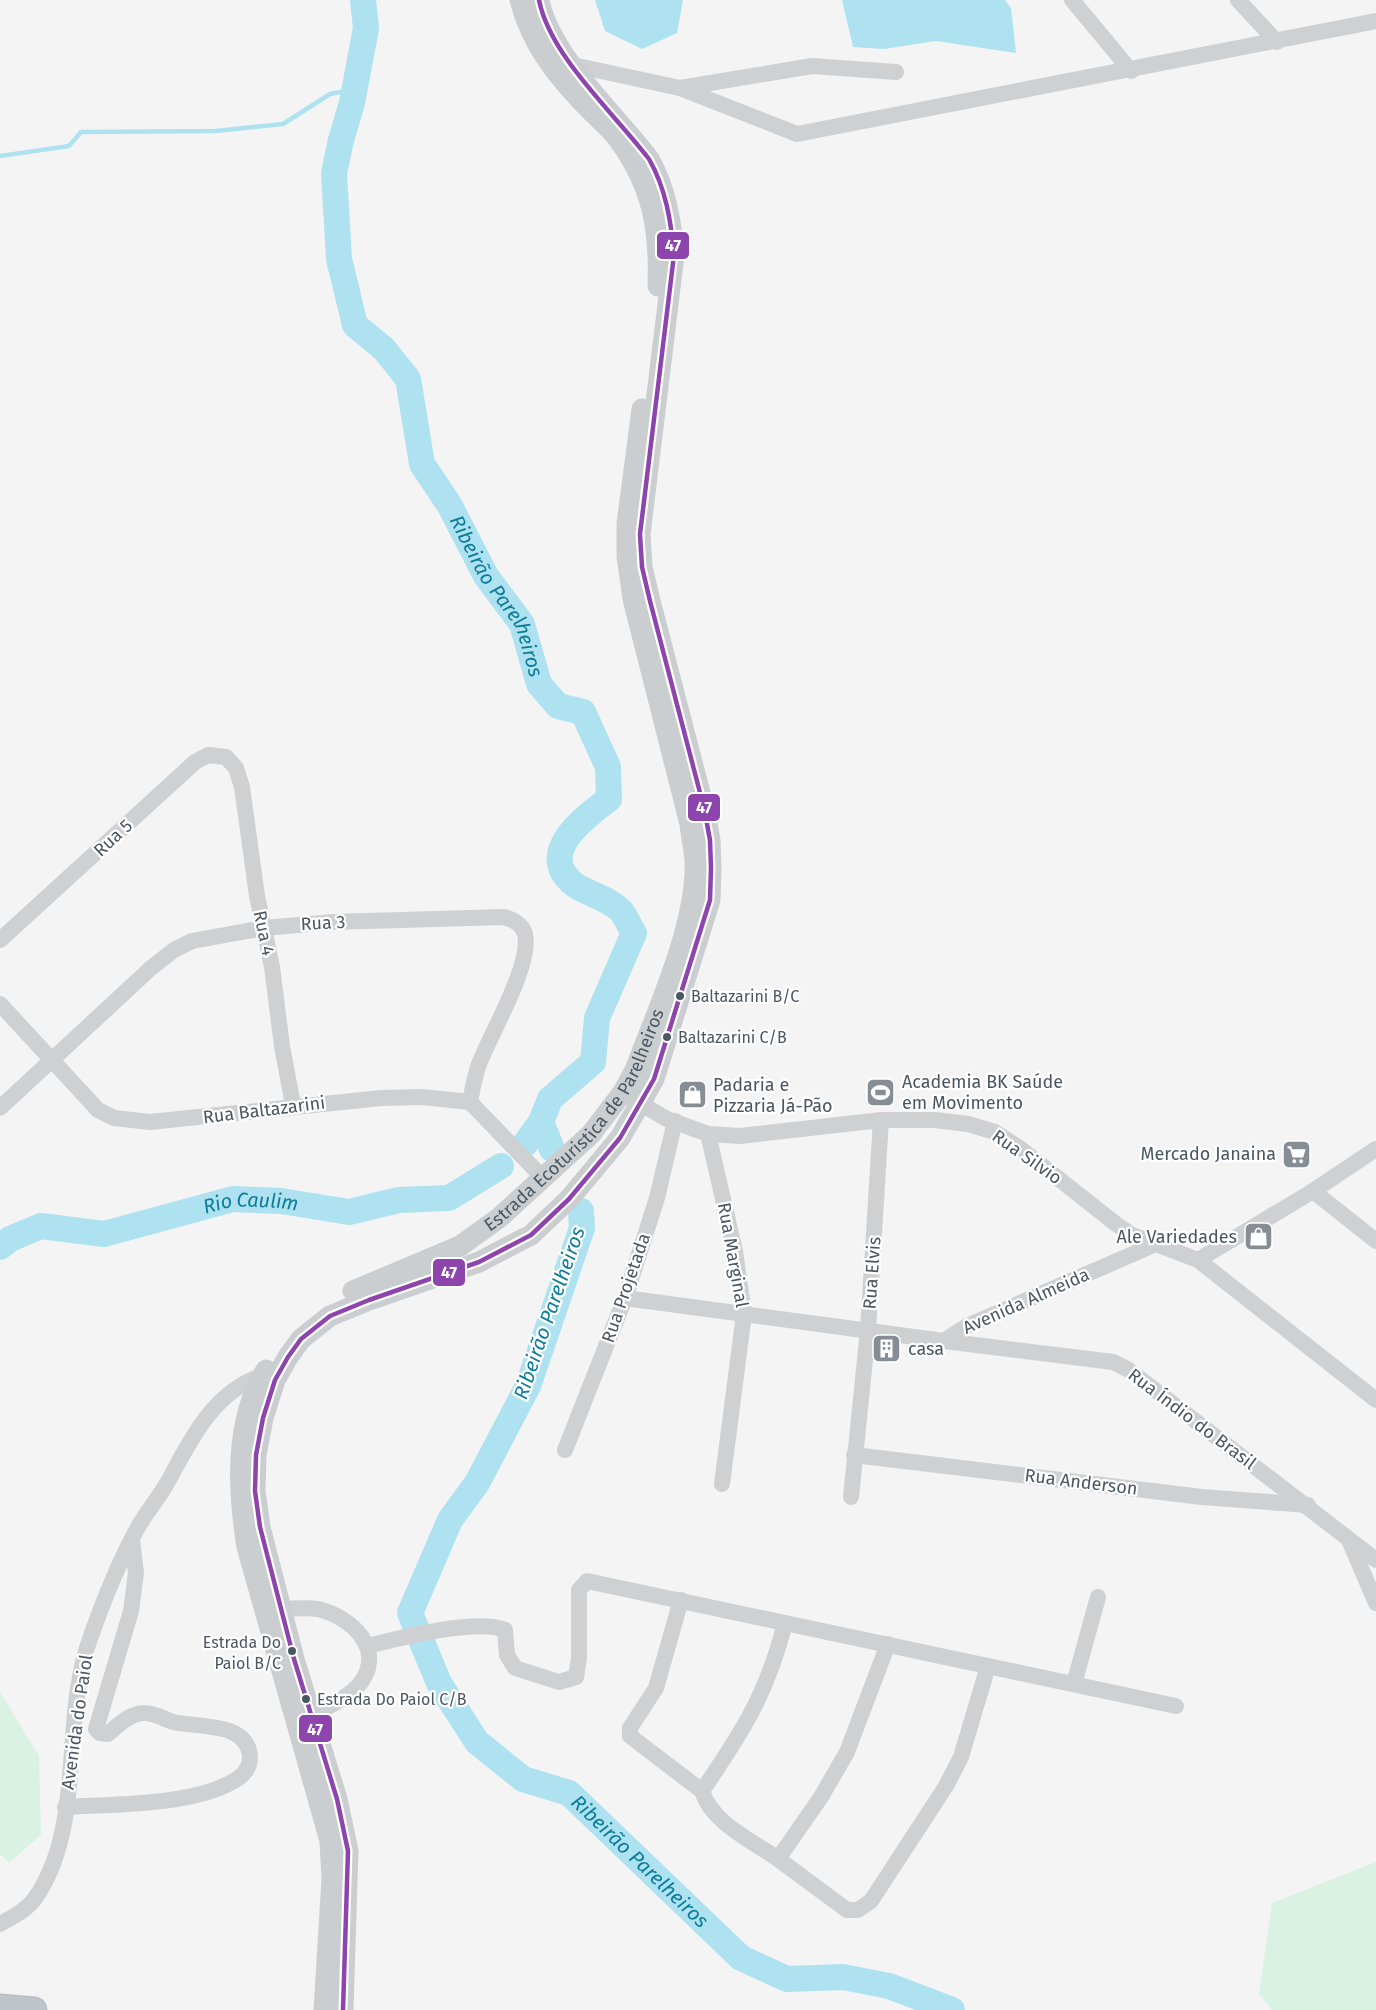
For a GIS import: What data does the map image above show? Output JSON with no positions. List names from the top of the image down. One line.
{"streets":{"main road":["Estrada Ecoturistica de Parelheiros"],"street":["Rua 5","Rua 3","Rua 4","Rua Baltazarini","Rua Silvio","Rua Marginal","Rua Elvis","Rua Projetada","Avenida Almeida","Rua Índio do Brasil","Rua Anderson","Avenida do Paiol"]},"crossings":[["Rua 5","Rua 4"],["Rua 3","Rua 4"],["Rua 3","Rua Baltazarini"],["Rua 4","Rua Baltazarini"],["Estrada Ecoturistica de Parelheiros","Rua Silvio"],["Estrada Ecoturistica de Parelheiros","Avenida do Paiol"],["Rua Silvio","Rua Marginal"],["Rua Silvio","Rua Elvis"],["Rua Silvio","Rua Projetada"],["Rua Silvio","Avenida Almeida"],["Rua Marginal","Avenida Almeida"],["Rua Elvis","Avenida Almeida"],["Rua Elvis","Rua Anderson"],["Rua Projetada","Avenida Almeida"],["Avenida Almeida","Rua Índio do Brasil"],["Rua Índio do Brasil","Rua Anderson"]],"water":["Ribeirão Parelheiros","Rio Caulim"],"places":{"other":["Baltazarini B/C","Baltazarini C/B","Estrada Do Paiol B/C","Estrada Do Paiol C/B"],"sports":["Academia BK Saúde em Movimento"],"shop":["Padaria e Pizzaria Já-Pão","Ale Variedades"],"supermarket":["Mercado Janaina"],"building":["casa"]},"lines":["transit line 47"]}
